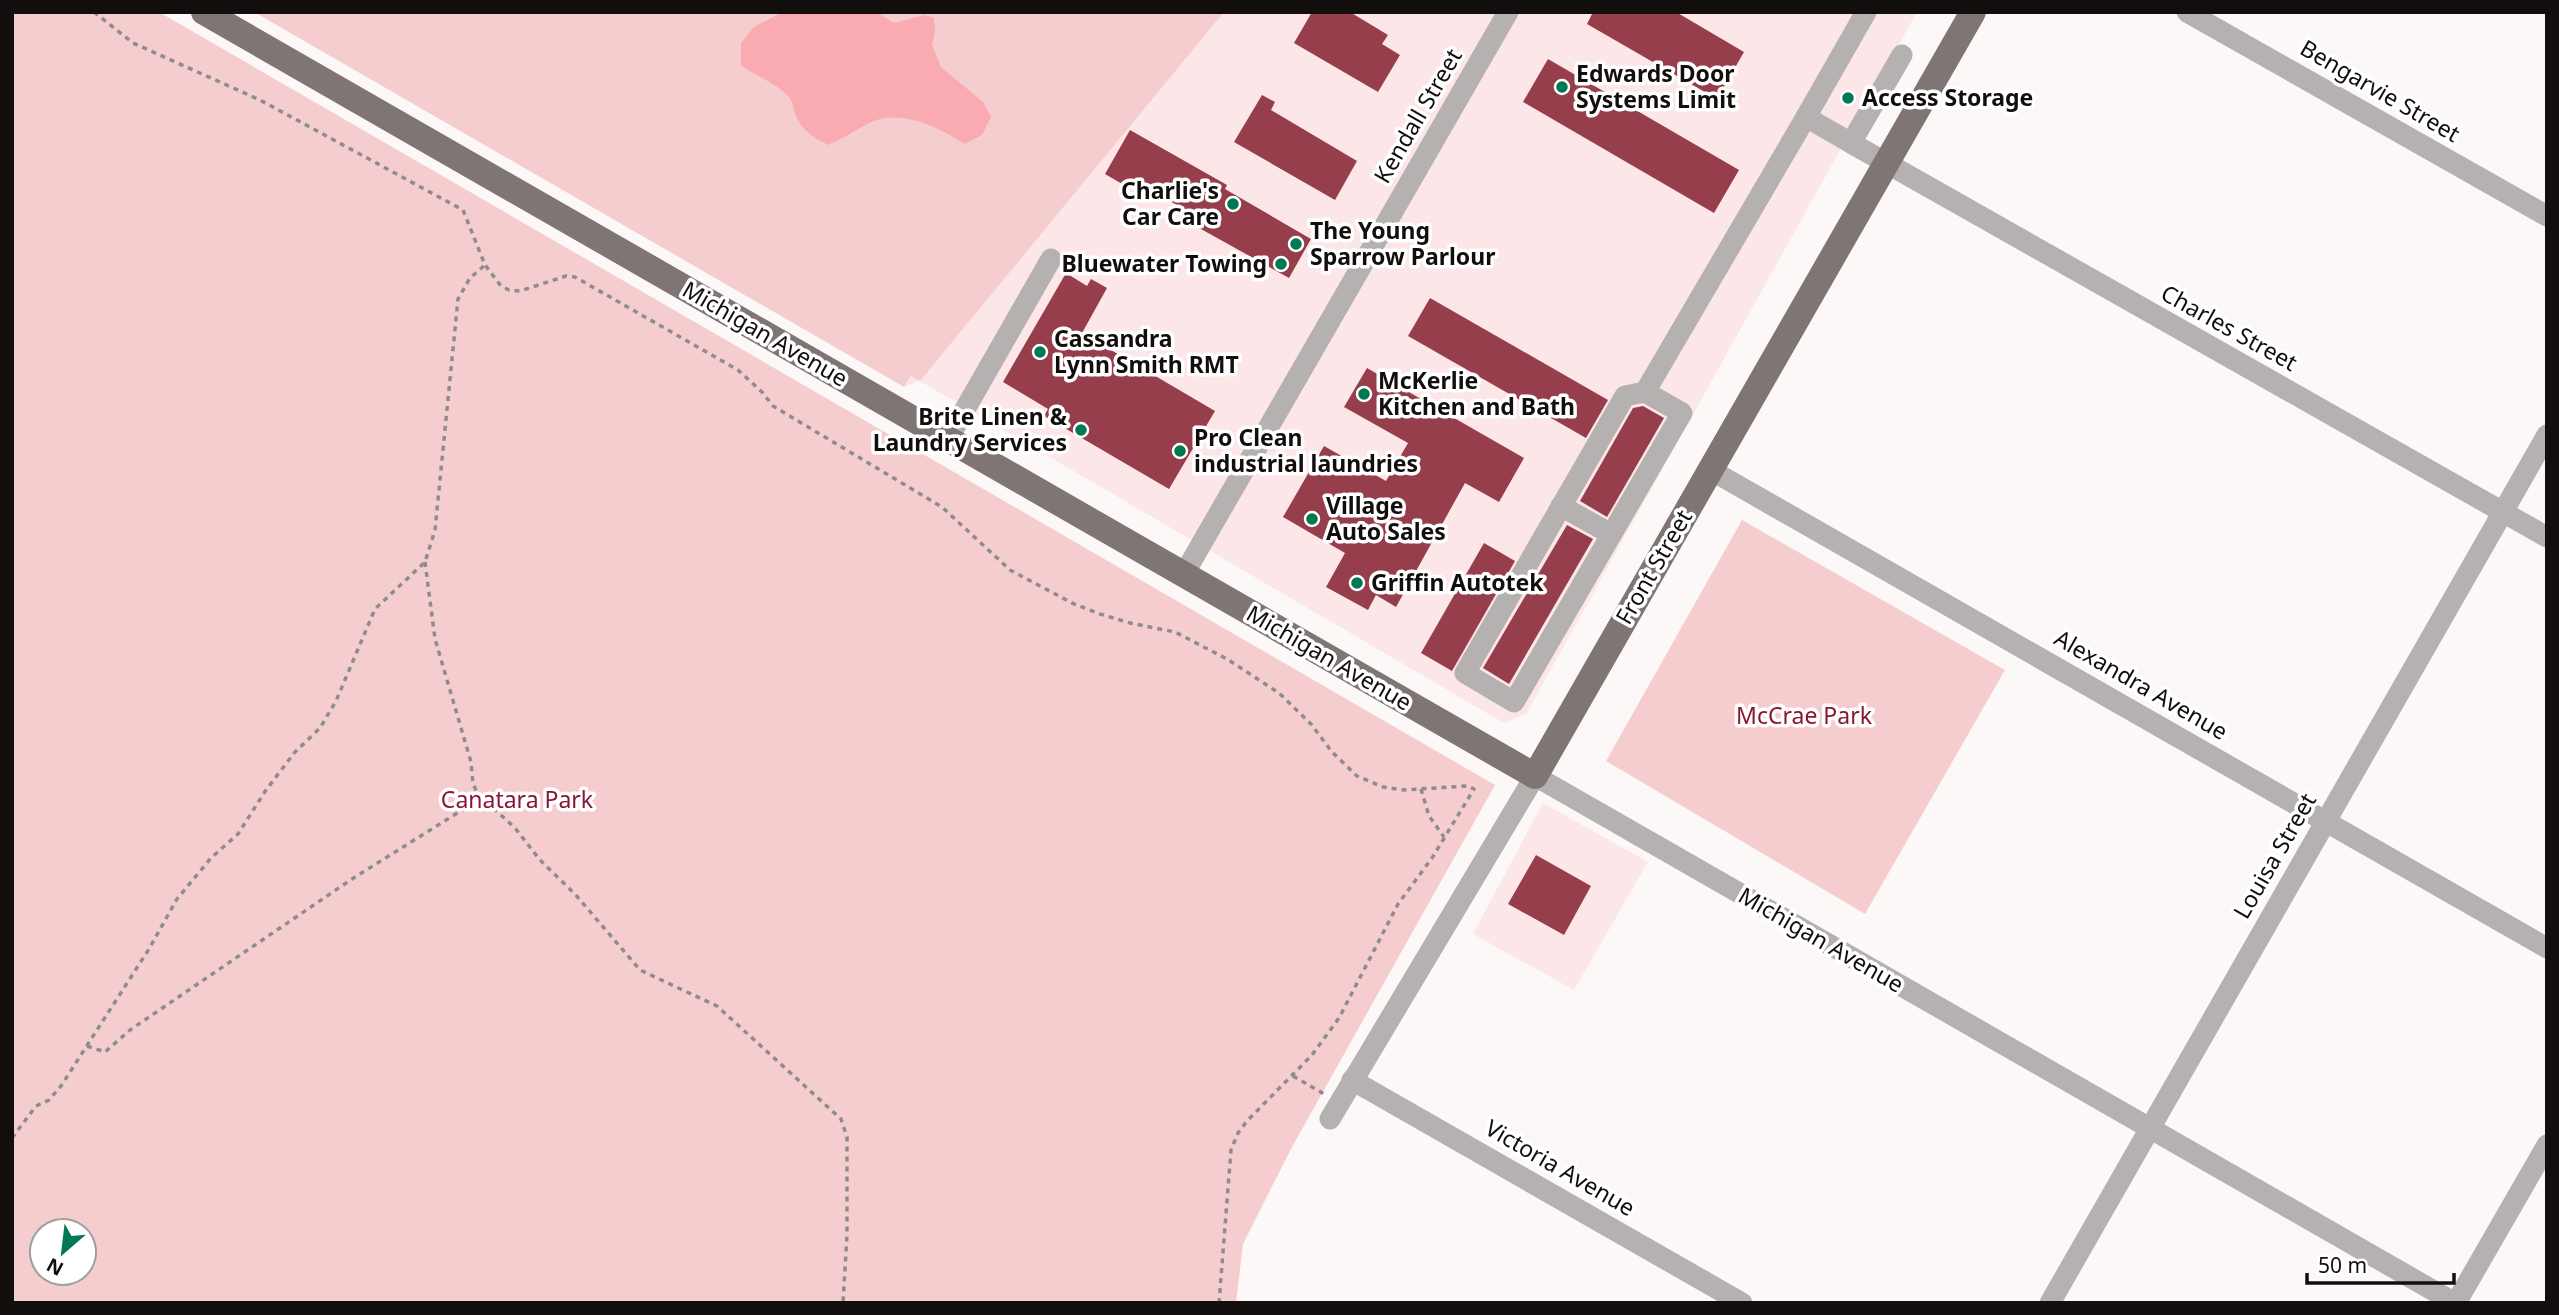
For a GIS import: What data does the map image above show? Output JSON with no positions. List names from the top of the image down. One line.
{"streets":{"main road":["Michigan Avenue","Front Street"],"street":["Bengarvie Street","Kendall Street","Charles Street","Alexandra Avenue","Louisa Street","Victoria Avenue"]},"crossings":[["Kendall Street","Michigan Avenue"],["Charles Street","Front Street"],["Charles Street","Louisa Street"],["Michigan Avenue","Front Street"],["Michigan Avenue","Louisa Street"],["Front Street","Alexandra Avenue"],["Front Street","Victoria Avenue"],["Alexandra Avenue","Louisa Street"]],"parks":["McCrae Park","Canatara Park"],"places":["Edwards Door Systems Limit","Access Storage","Charlie's Car Care","The Young Sparrow Parlour","Bluewater Towing","Cassandra Lynn Smith RMT","McKerlie Kitchen and Bath","Brite Linen & Laundry Services","Pro Clean industrial laundries","Village Auto Sales","Griffin Autotek"],"scale_bar":"50 m","north":"bottom left"}
